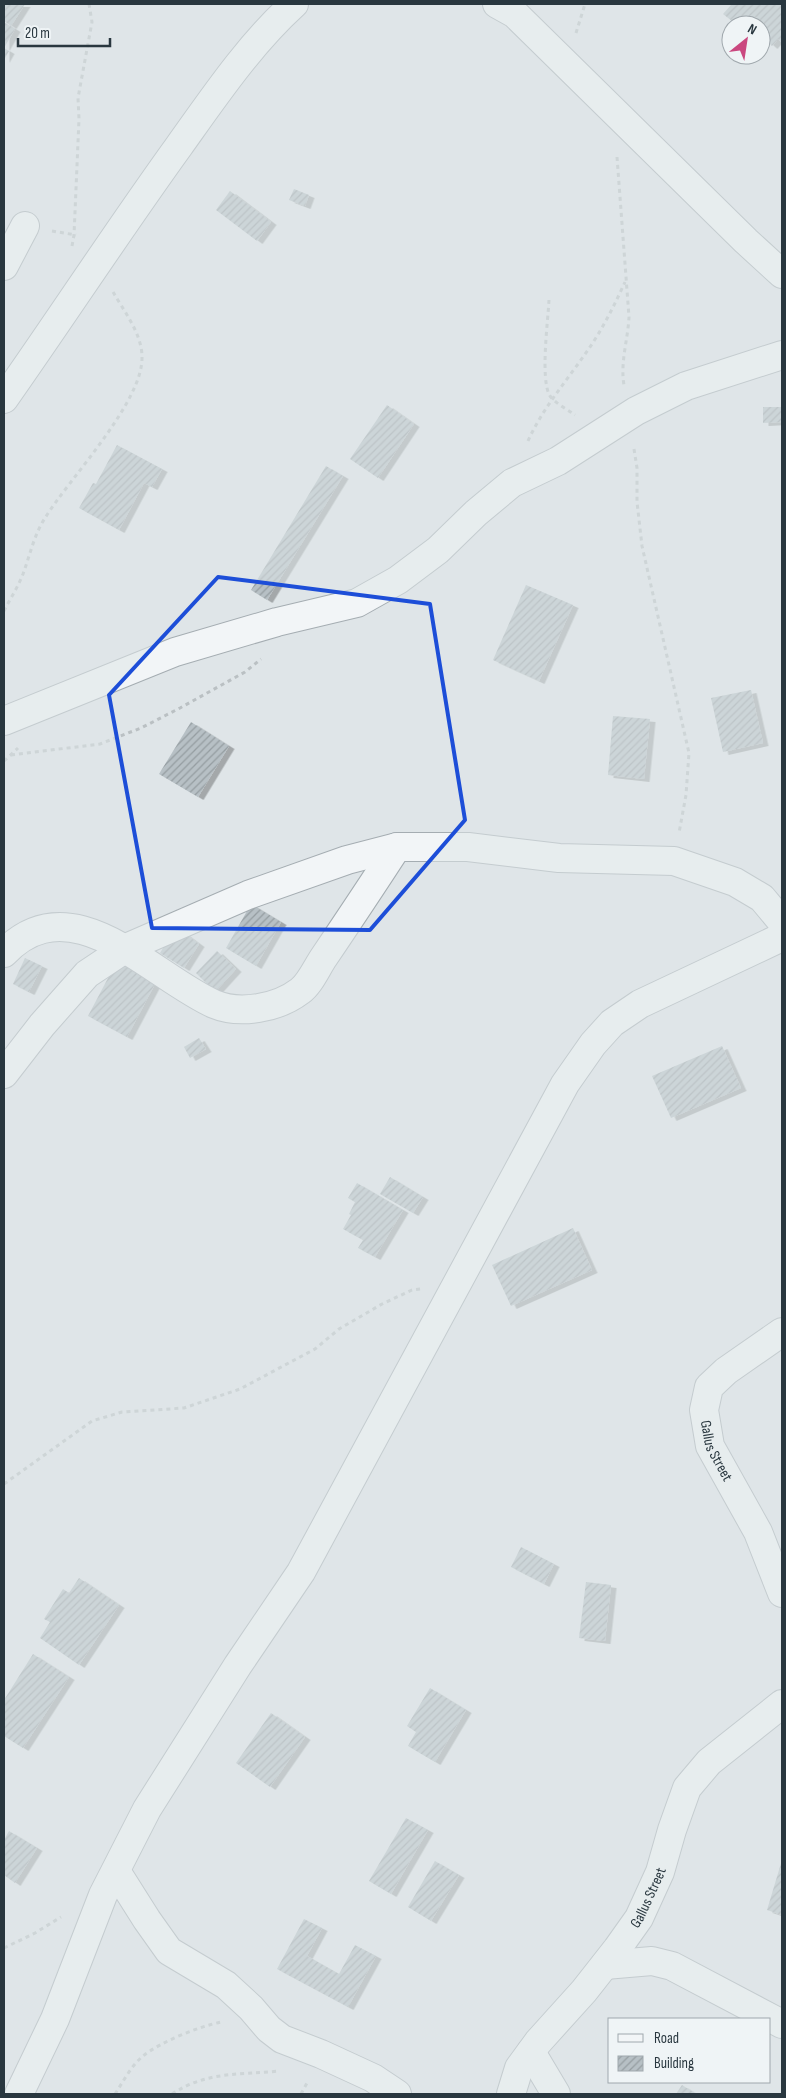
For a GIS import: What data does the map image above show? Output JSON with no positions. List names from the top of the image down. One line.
{"streets":{"street":["Gallus Street"]},"legend":["Road","Building"],"scale_bar":"20 m","north":"top right"}
